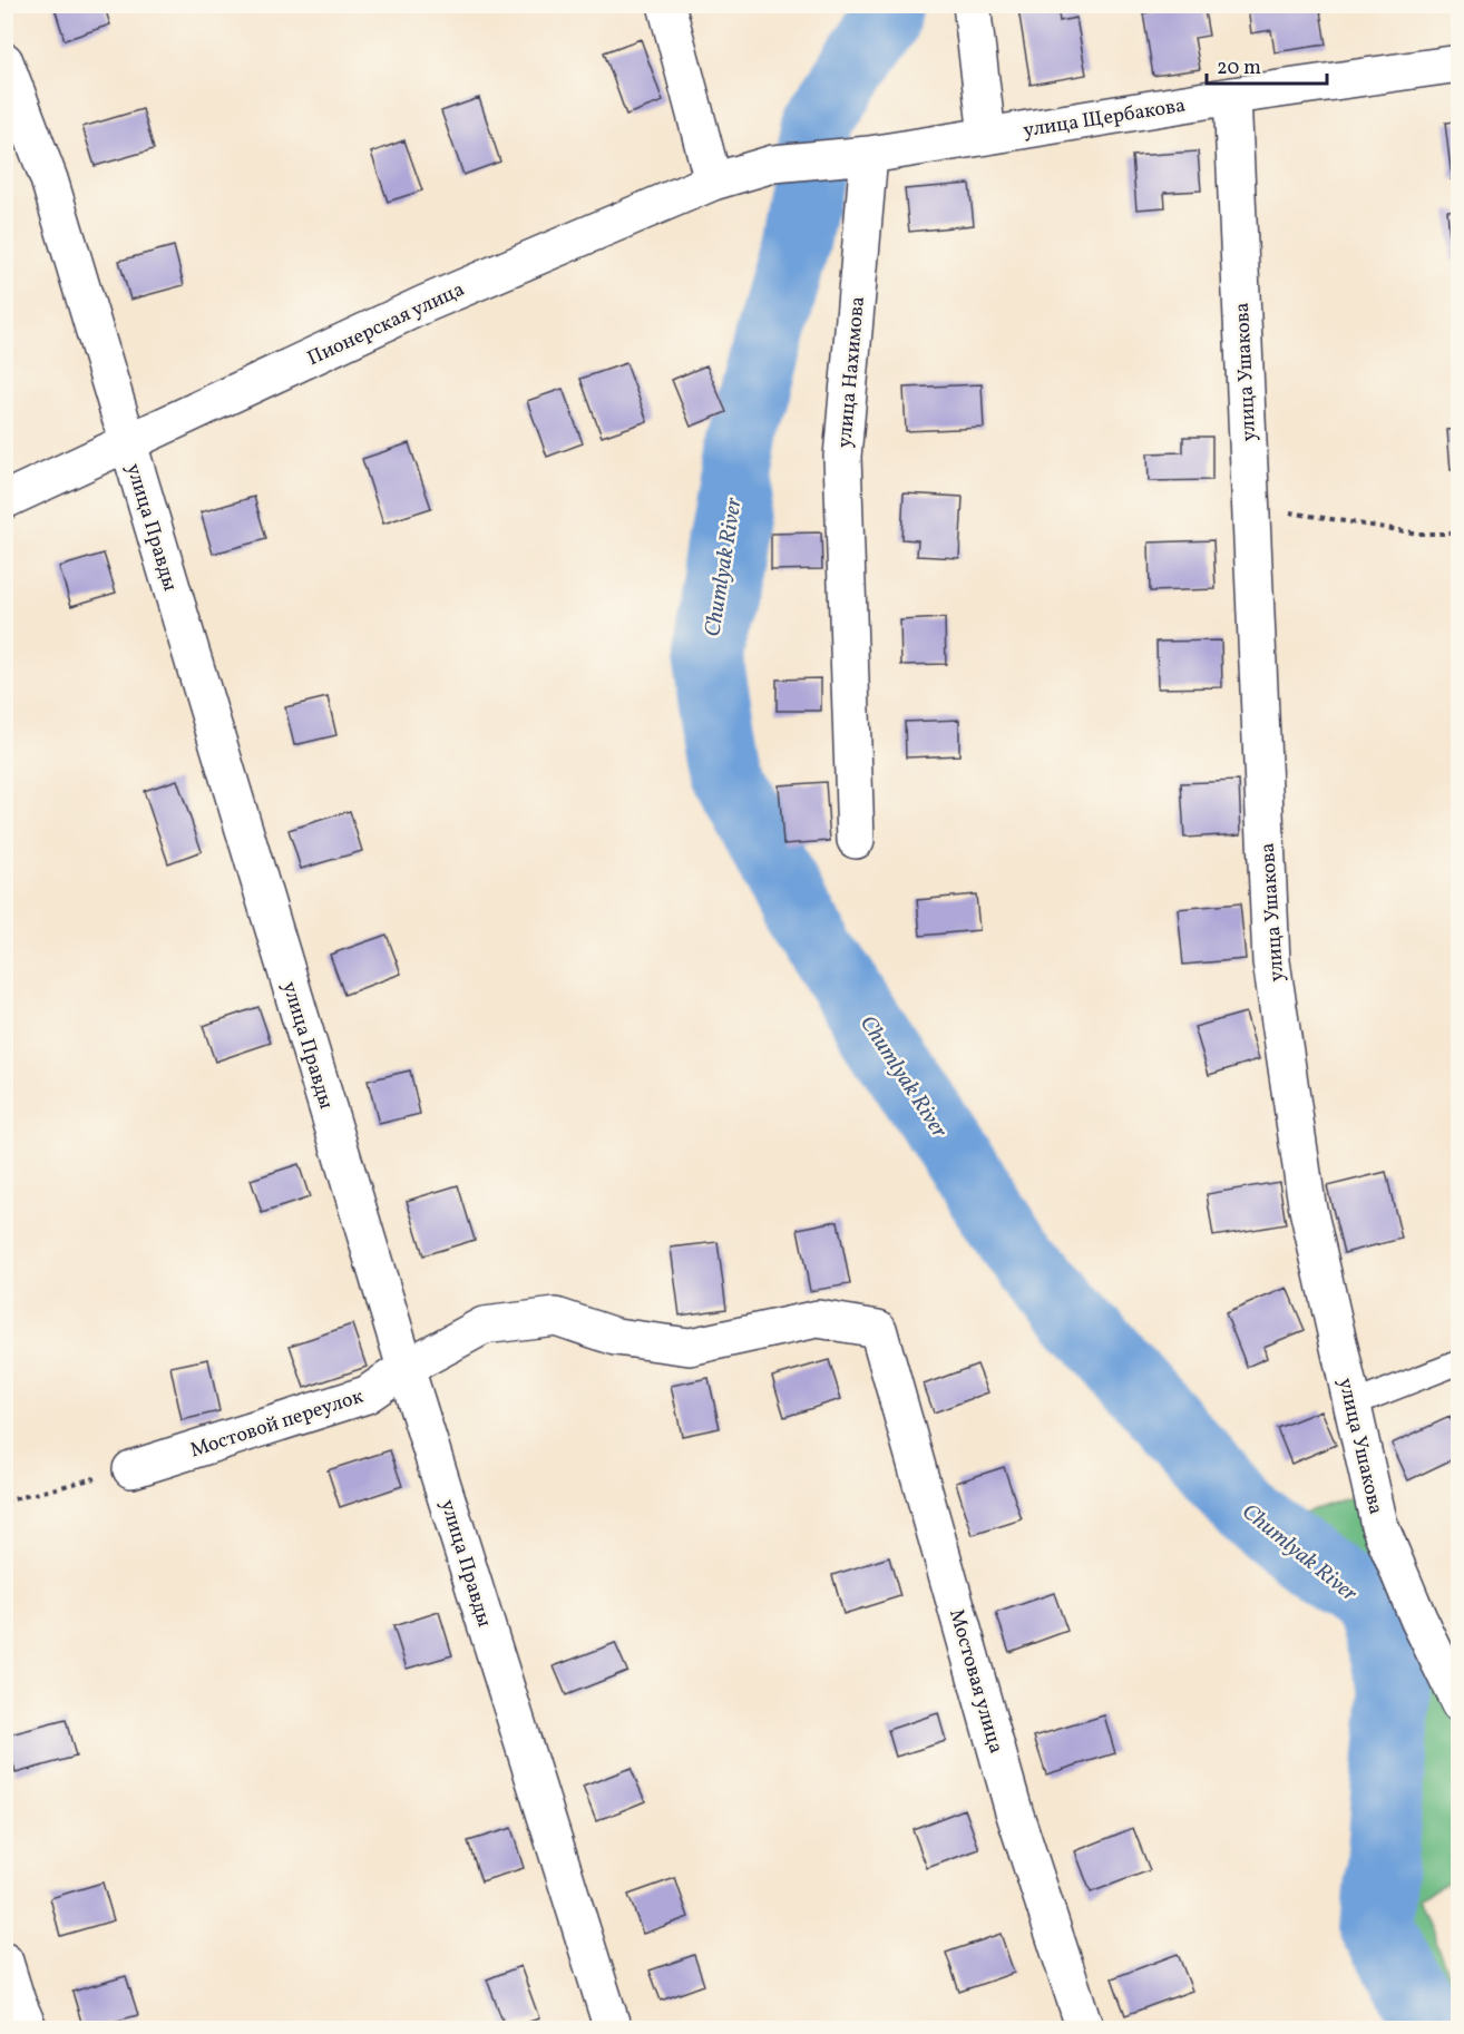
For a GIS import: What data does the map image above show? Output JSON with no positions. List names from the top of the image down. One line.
{"streets":{"street":["улица Щербакова","Пионерская улица","улица Нахимова","улица Ушакова","улица Правды","Мостовой переулок","Мостовая улица"]},"crossings":[["улица Щербакова","улица Ушакова"],["Пионерская улица","улица Нахимова"],["Пионерская улица","улица Правды"],["улица Правды","Мостовой переулок"],["Мостовой переулок","Мостовая улица"]],"water":["Chumlyak River"],"scale_bar":"20 m"}
